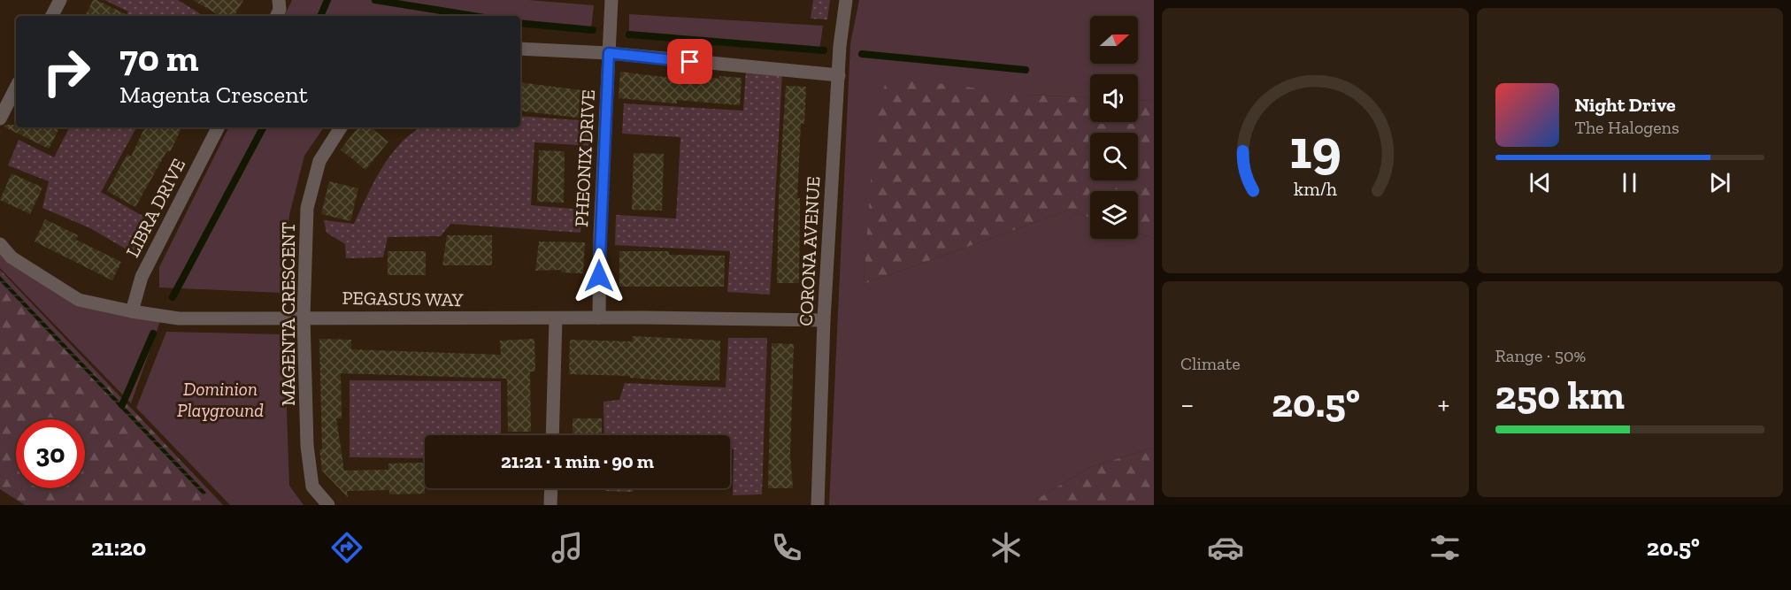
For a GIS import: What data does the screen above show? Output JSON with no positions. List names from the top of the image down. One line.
{"streets":{"street":["PHEONIX DRIVE","LIBRA DRIVE","CORONA AVENUE","PEGASUS WAY","MAGENTA CRESCENT"]},"crossings":[["PHEONIX DRIVE","PEGASUS WAY"],["LIBRA DRIVE","PEGASUS WAY"],["CORONA AVENUE","PEGASUS WAY"],["PEGASUS WAY","MAGENTA CRESCENT"]],"parks":["Dominion Playground"],"north":"right","page":{"turn":["70 m","Magenta Crescent"],"song":["Night Drive","The Halogens"],"tile":["Climate",["Range · 50%","250 km"]],"heat":["−","20.5°","+"],"limit":"30","trip":"21:21 · 1 min · 90 m","tabs":["21:20","20.5°"],"gauge":["19","km/h"]}}
